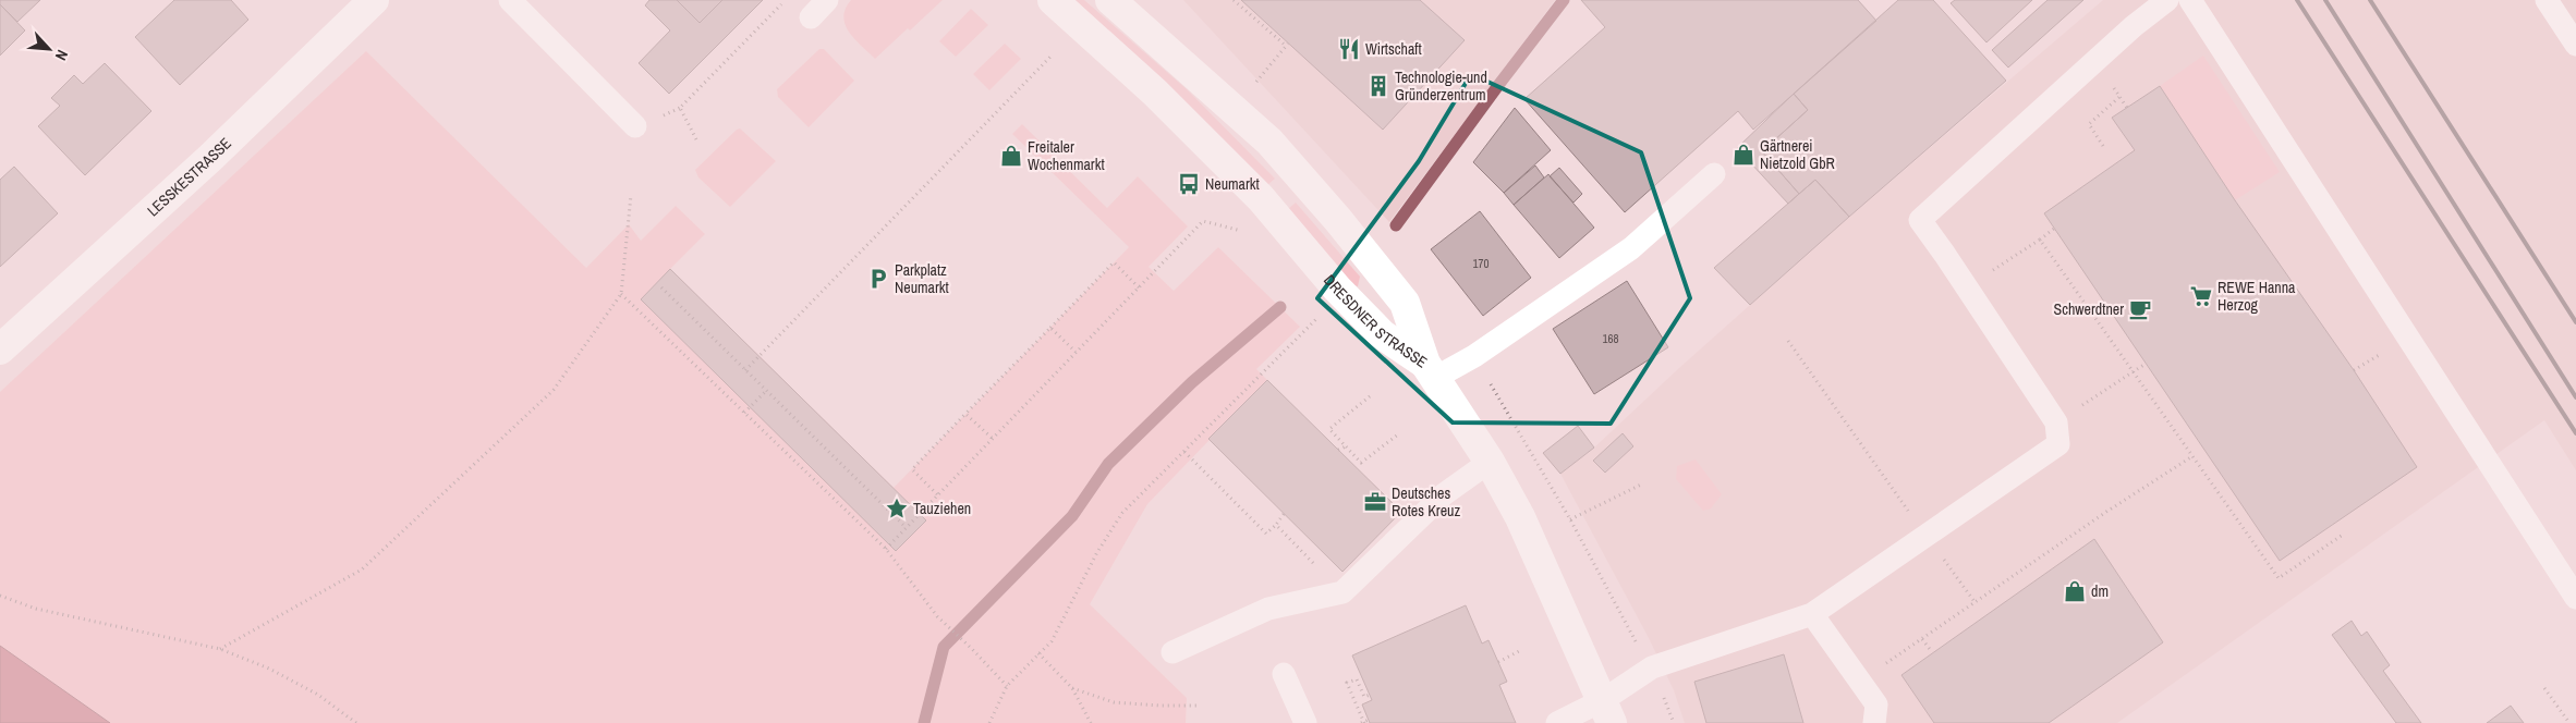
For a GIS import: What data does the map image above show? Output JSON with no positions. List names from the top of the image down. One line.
{"streets":{"street":["LESSKESTRASSE","DRESDNER STRASSE"]},"places":{"restaurant":["Wirtschaft"],"building":["Technologie-und Gründerzentrum"],"shop":["Gärtnerei Nietzold GbR","Freitaler Wochenmarkt","dm"],"bus stop":["Neumarkt"],"parking":["Parkplatz Neumarkt"],"supermarket":["REWE Hanna Herzog"],"cafe":["Schwerdtner"],"office":["Deutsches Rotes Kreuz"],"place":["Tauziehen"]},"house_numbers":["170","168"],"north":"bottom right"}
